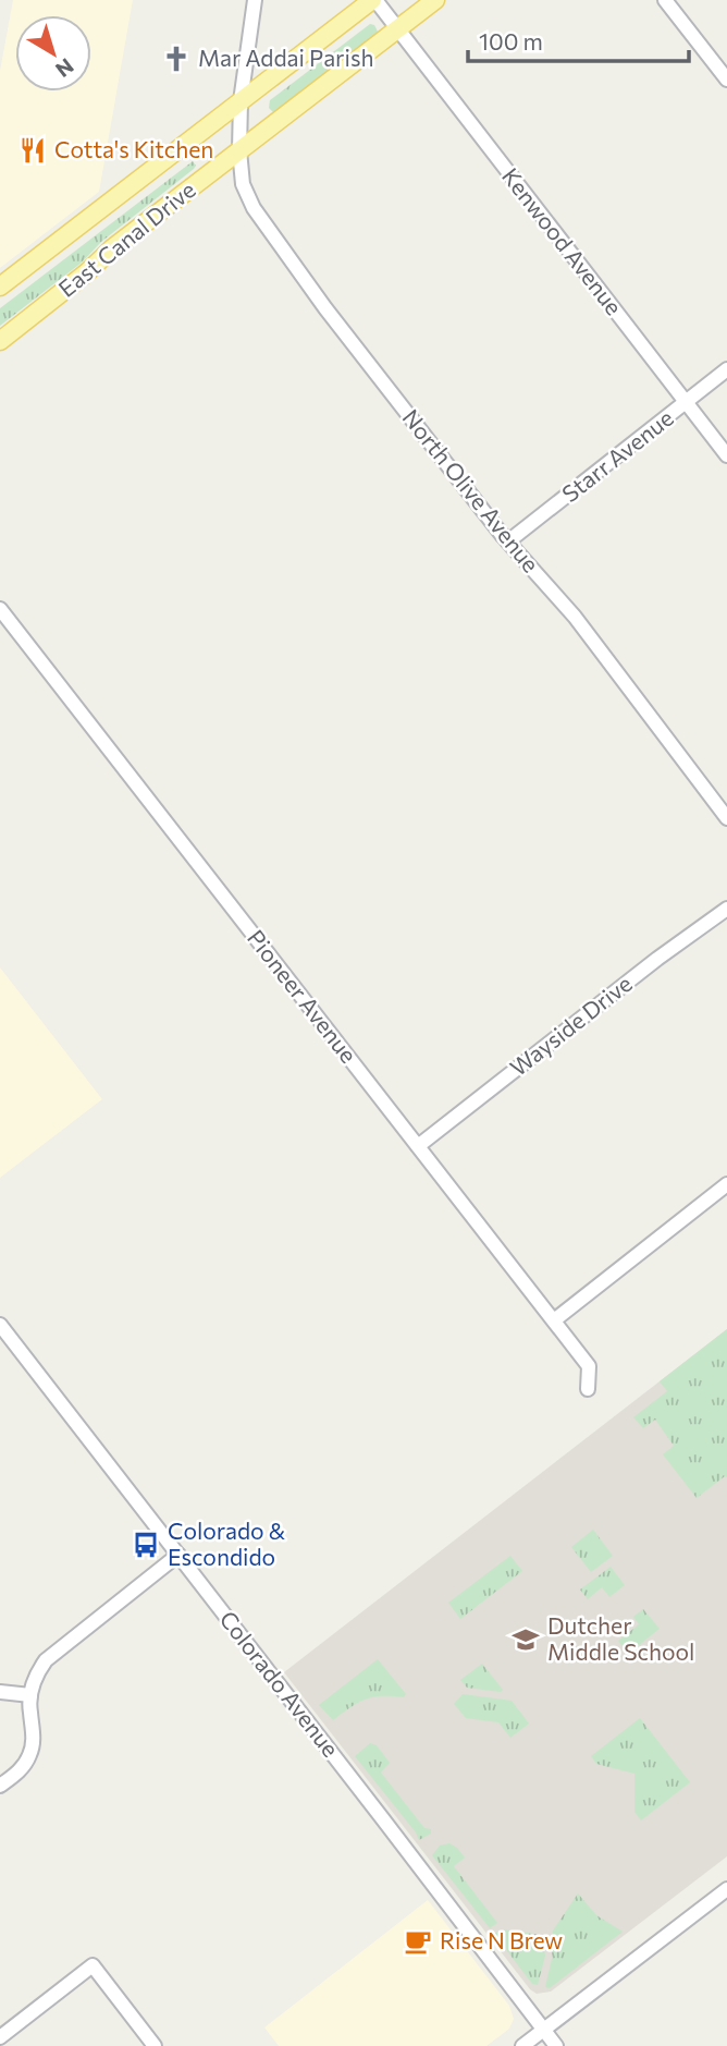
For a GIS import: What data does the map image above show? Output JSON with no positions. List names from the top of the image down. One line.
{"streets":{"main road":["East Canal Drive"],"street":["Kenwood Avenue","Starr Avenue","North Olive Avenue","Pioneer Avenue","Wayside Drive","Colorado Avenue"]},"crossings":[["East Canal Drive","Kenwood Avenue"],["East Canal Drive","North Olive Avenue"],["Kenwood Avenue","Starr Avenue"],["Starr Avenue","North Olive Avenue"],["Pioneer Avenue","Wayside Drive"]],"places":{"church":["Mar Addai Parish"],"restaurant":["Cotta's Kitchen"],"bus stop":["Colorado & Escondido"],"school or university":["Dutcher Middle School"],"cafe":["Rise N Brew"]},"scale_bar":"100 m","north":"bottom right"}
